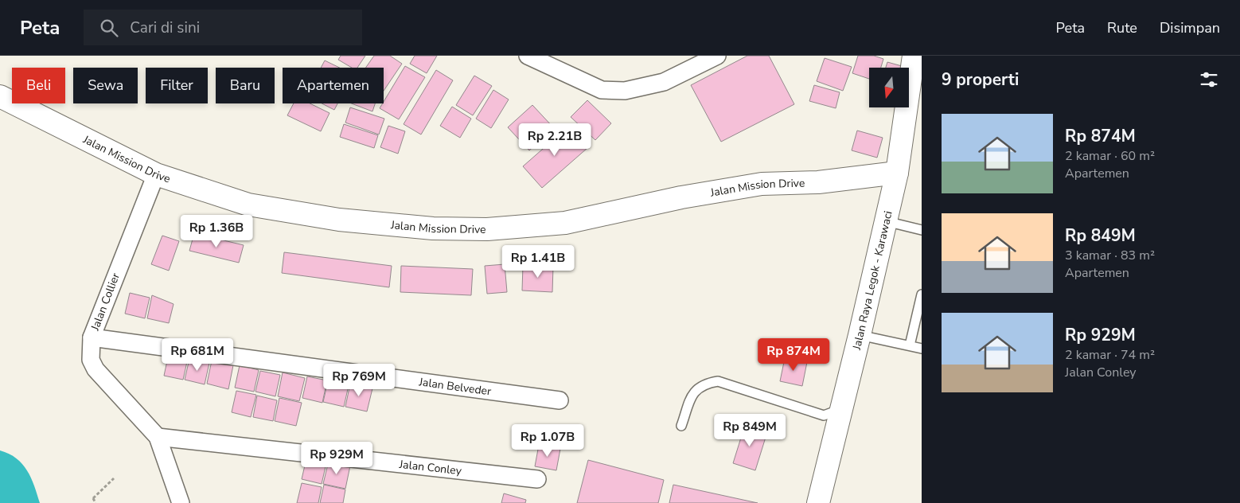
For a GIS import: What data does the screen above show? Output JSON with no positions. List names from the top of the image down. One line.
{"streets":{"street":["Jalan Mission Drive","Jalan Raya Legok - Karawaci","Jalan Collier","Jalan Belveder","Jalan Conley"]},"crossings":[["Jalan Mission Drive","Jalan Raya Legok - Karawaci"],["Jalan Mission Drive","Jalan Collier"],["Jalan Collier","Jalan Belveder"],["Jalan Collier","Jalan Conley"]],"north":"bottom","page":{"header":"Peta","search":"Cari di sini","nav":["Peta","Rute","Disimpan"],"heading":"9 properti","chip":["Beli","Sewa","Filter","Baru","Apartemen"],"list":[{"name":"Rp 874M","note":"2 kamar · 60 m² · Apartemen"},{"name":"Rp 849M","note":"3 kamar · 83 m² · Apartemen"},{"name":"Rp 929M","note":"2 kamar · 74 m² · Jalan Conley"}],"price":["Rp 2.21B","Rp 1.36B","Rp 1.41B","Rp 681M","Rp 874M","Rp 769M","Rp 849M","Rp 1.07B","Rp 929M"]}}
